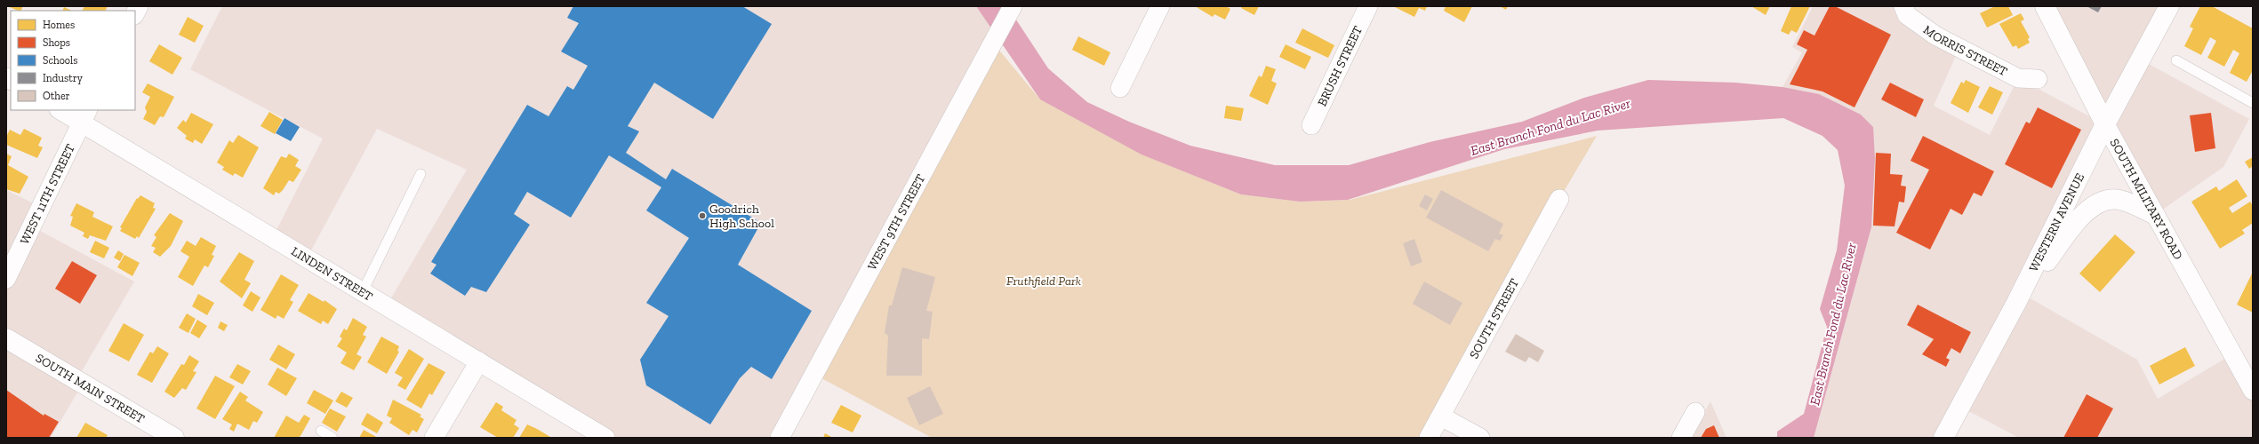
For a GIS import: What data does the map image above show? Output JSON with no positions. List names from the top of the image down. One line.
{"streets":{"main road":["SOUTH MILITARY ROAD","WESTERN AVENUE","SOUTH MAIN STREET"],"street":["MORRIS STREET","BRUSH STREET","WEST 11TH STREET","WEST 9TH STREET","LINDEN STREET","SOUTH STREET"]},"crossings":[["WEST 11TH STREET","LINDEN STREET"],["SOUTH MILITARY ROAD","WESTERN AVENUE"]],"water":["East Branch Fond du Lac River"],"parks":["Fruthfield Park"],"places":["Goodrich High School"],"legend":["Homes","Shops","Schools","Industry","Other"]}
